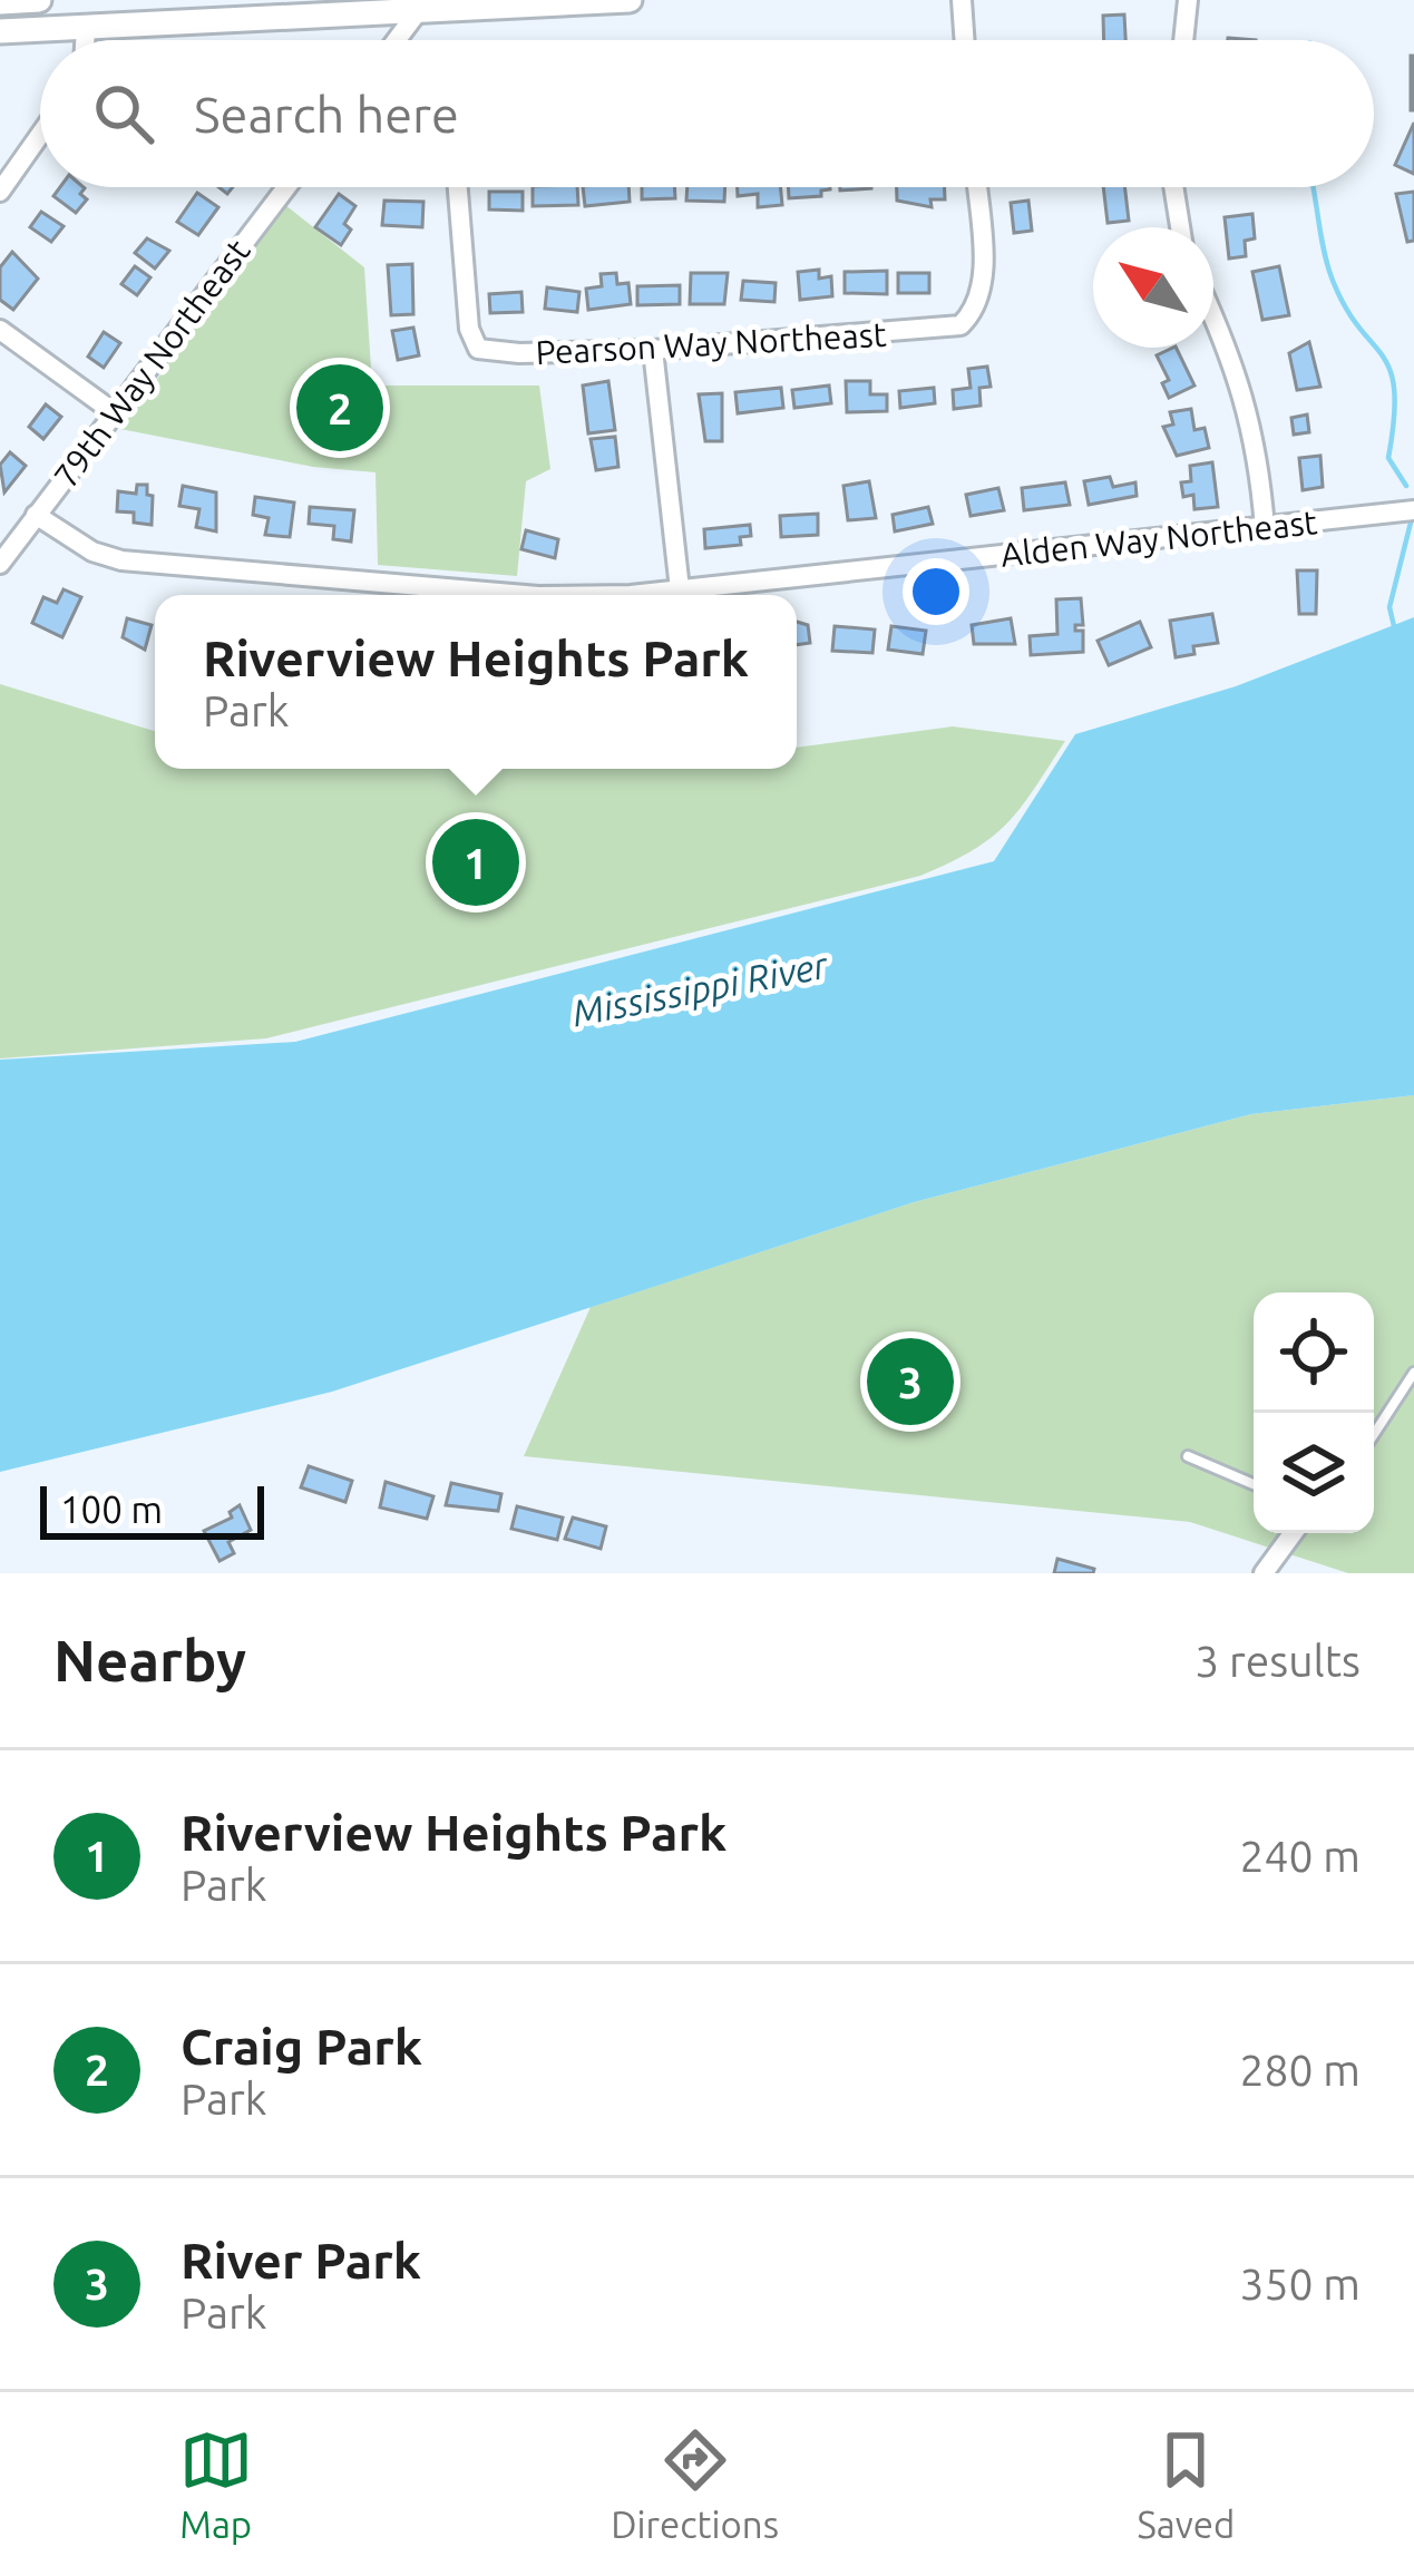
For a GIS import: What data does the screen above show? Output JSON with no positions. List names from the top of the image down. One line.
{"streets":{"street":["Pearson Way Northeast","79th Way Northeast","Alden Way Northeast"]},"crossings":[["79th Way Northeast","Alden Way Northeast"]],"water":["Mississippi River"],"scale_bar":"100 m","north":"top left","page":{"search":"Search here","pins":["2","1","3"],"popup":["Riverview Heights Park","Park"],"scale":"100 m","heading":["Nearby","3 results"],"list":[{"mark":"1","name":"Riverview Heights Park","note":"Park","value":"240 m"},{"mark":"2","name":"Craig Park","note":"Park","value":"280 m"},{"mark":"3","name":"River Park","note":"Park","value":"350 m"}],"nav":["Map","Directions","Saved"]}}
